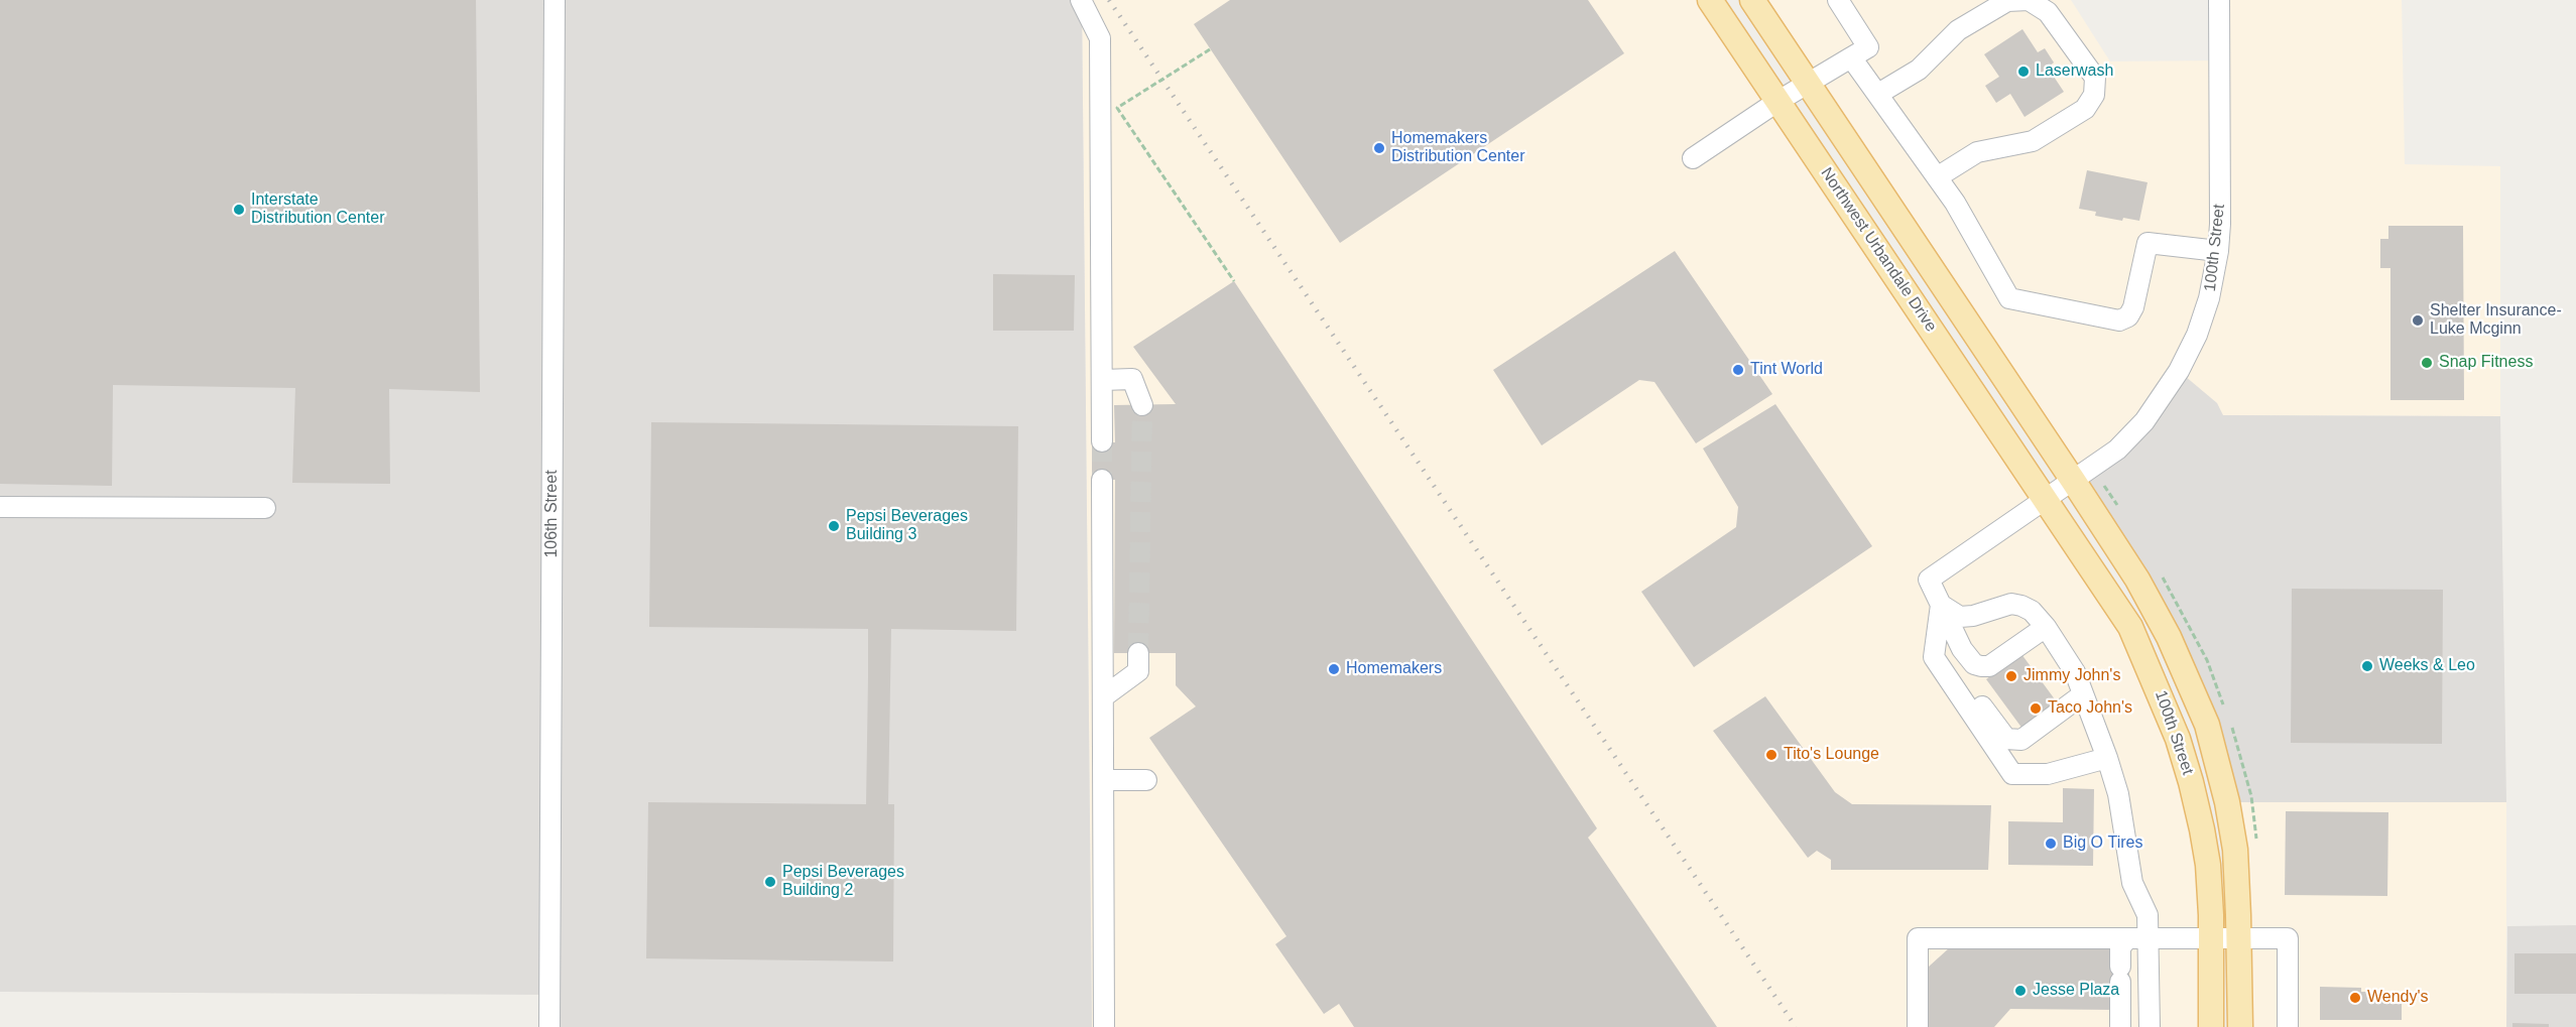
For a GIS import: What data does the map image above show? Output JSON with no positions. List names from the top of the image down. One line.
{"streets":{"main road":["100th Street","Northwest Urbandale Drive"],"street":["106th Street"]},"crossings":[["100th Street","Northwest Urbandale Drive"]],"places":["Laserwash","Homemakers Distribution Center","Interstate Distribution Center","Shelter Insurance- Luke Mcginn","Snap Fitness","Tint World","Pepsi Beverages Building 3","Weeks & Leo","Homemakers","Jimmy John's","Taco John's","Tito's Lounge","Big O Tires","Pepsi Beverages Building 2","Jesse Plaza","Wendy's"]}
